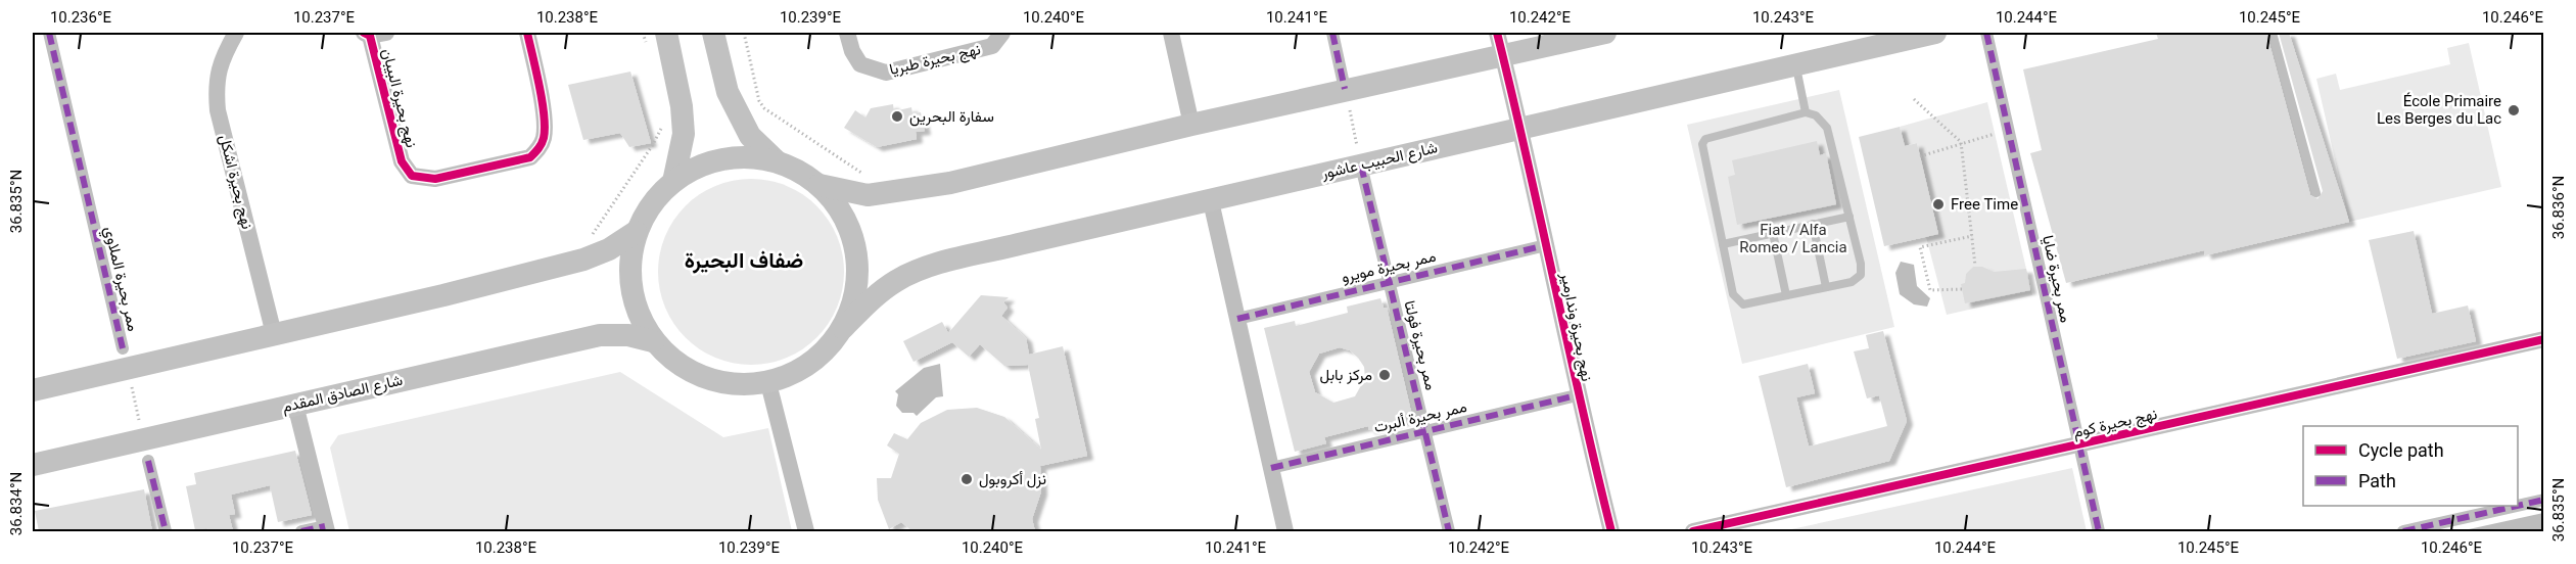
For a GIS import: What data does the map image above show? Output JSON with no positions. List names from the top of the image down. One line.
{"streets":{"main road":["شارع الحبيب عاشور","شارع الصادق المقدم"],"street":["نهج بحيرة طبريا","نهج بحيرة البيبان","نهج بحيرة اشكل","ممر بحيرة مويرو","ممر بحيرة الملاوي","ممر بحيرة ضايا","نهج بحيرة وندارمير","ممر بحيرة فولتا","ممر بحيرة ألبرت","نهج بحيرة كوم"]},"crossings":[["شارع الحبيب عاشور","نهج بحيرة وندارمير"],["شارع الحبيب عاشور","ممر بحيرة فولتا"],["ممر بحيرة مويرو","نهج بحيرة وندارمير"],["ممر بحيرة مويرو","ممر بحيرة فولتا"],["ممر بحيرة ضايا","نهج بحيرة كوم"],["نهج بحيرة وندارمير","ممر بحيرة ألبرت"],["ممر بحيرة فولتا","ممر بحيرة ألبرت"]],"districts":["ضفاف البحيرة"],"parks":["Fiat / Alfa Romeo / Lancia"],"places":["École Primaire Les Berges du Lac","سفارة البحرين","Free Time","مركز بابل","نزل أكروبول"],"legend":["Cycle path","Path"],"coordinates":["10.236°E","10.237°E","10.238°E","10.239°E","10.240°E","10.241°E","10.242°E","10.243°E","10.244°E","10.245°E","10.246°E","36.835°N","36.836°N","36.834°N"]}
